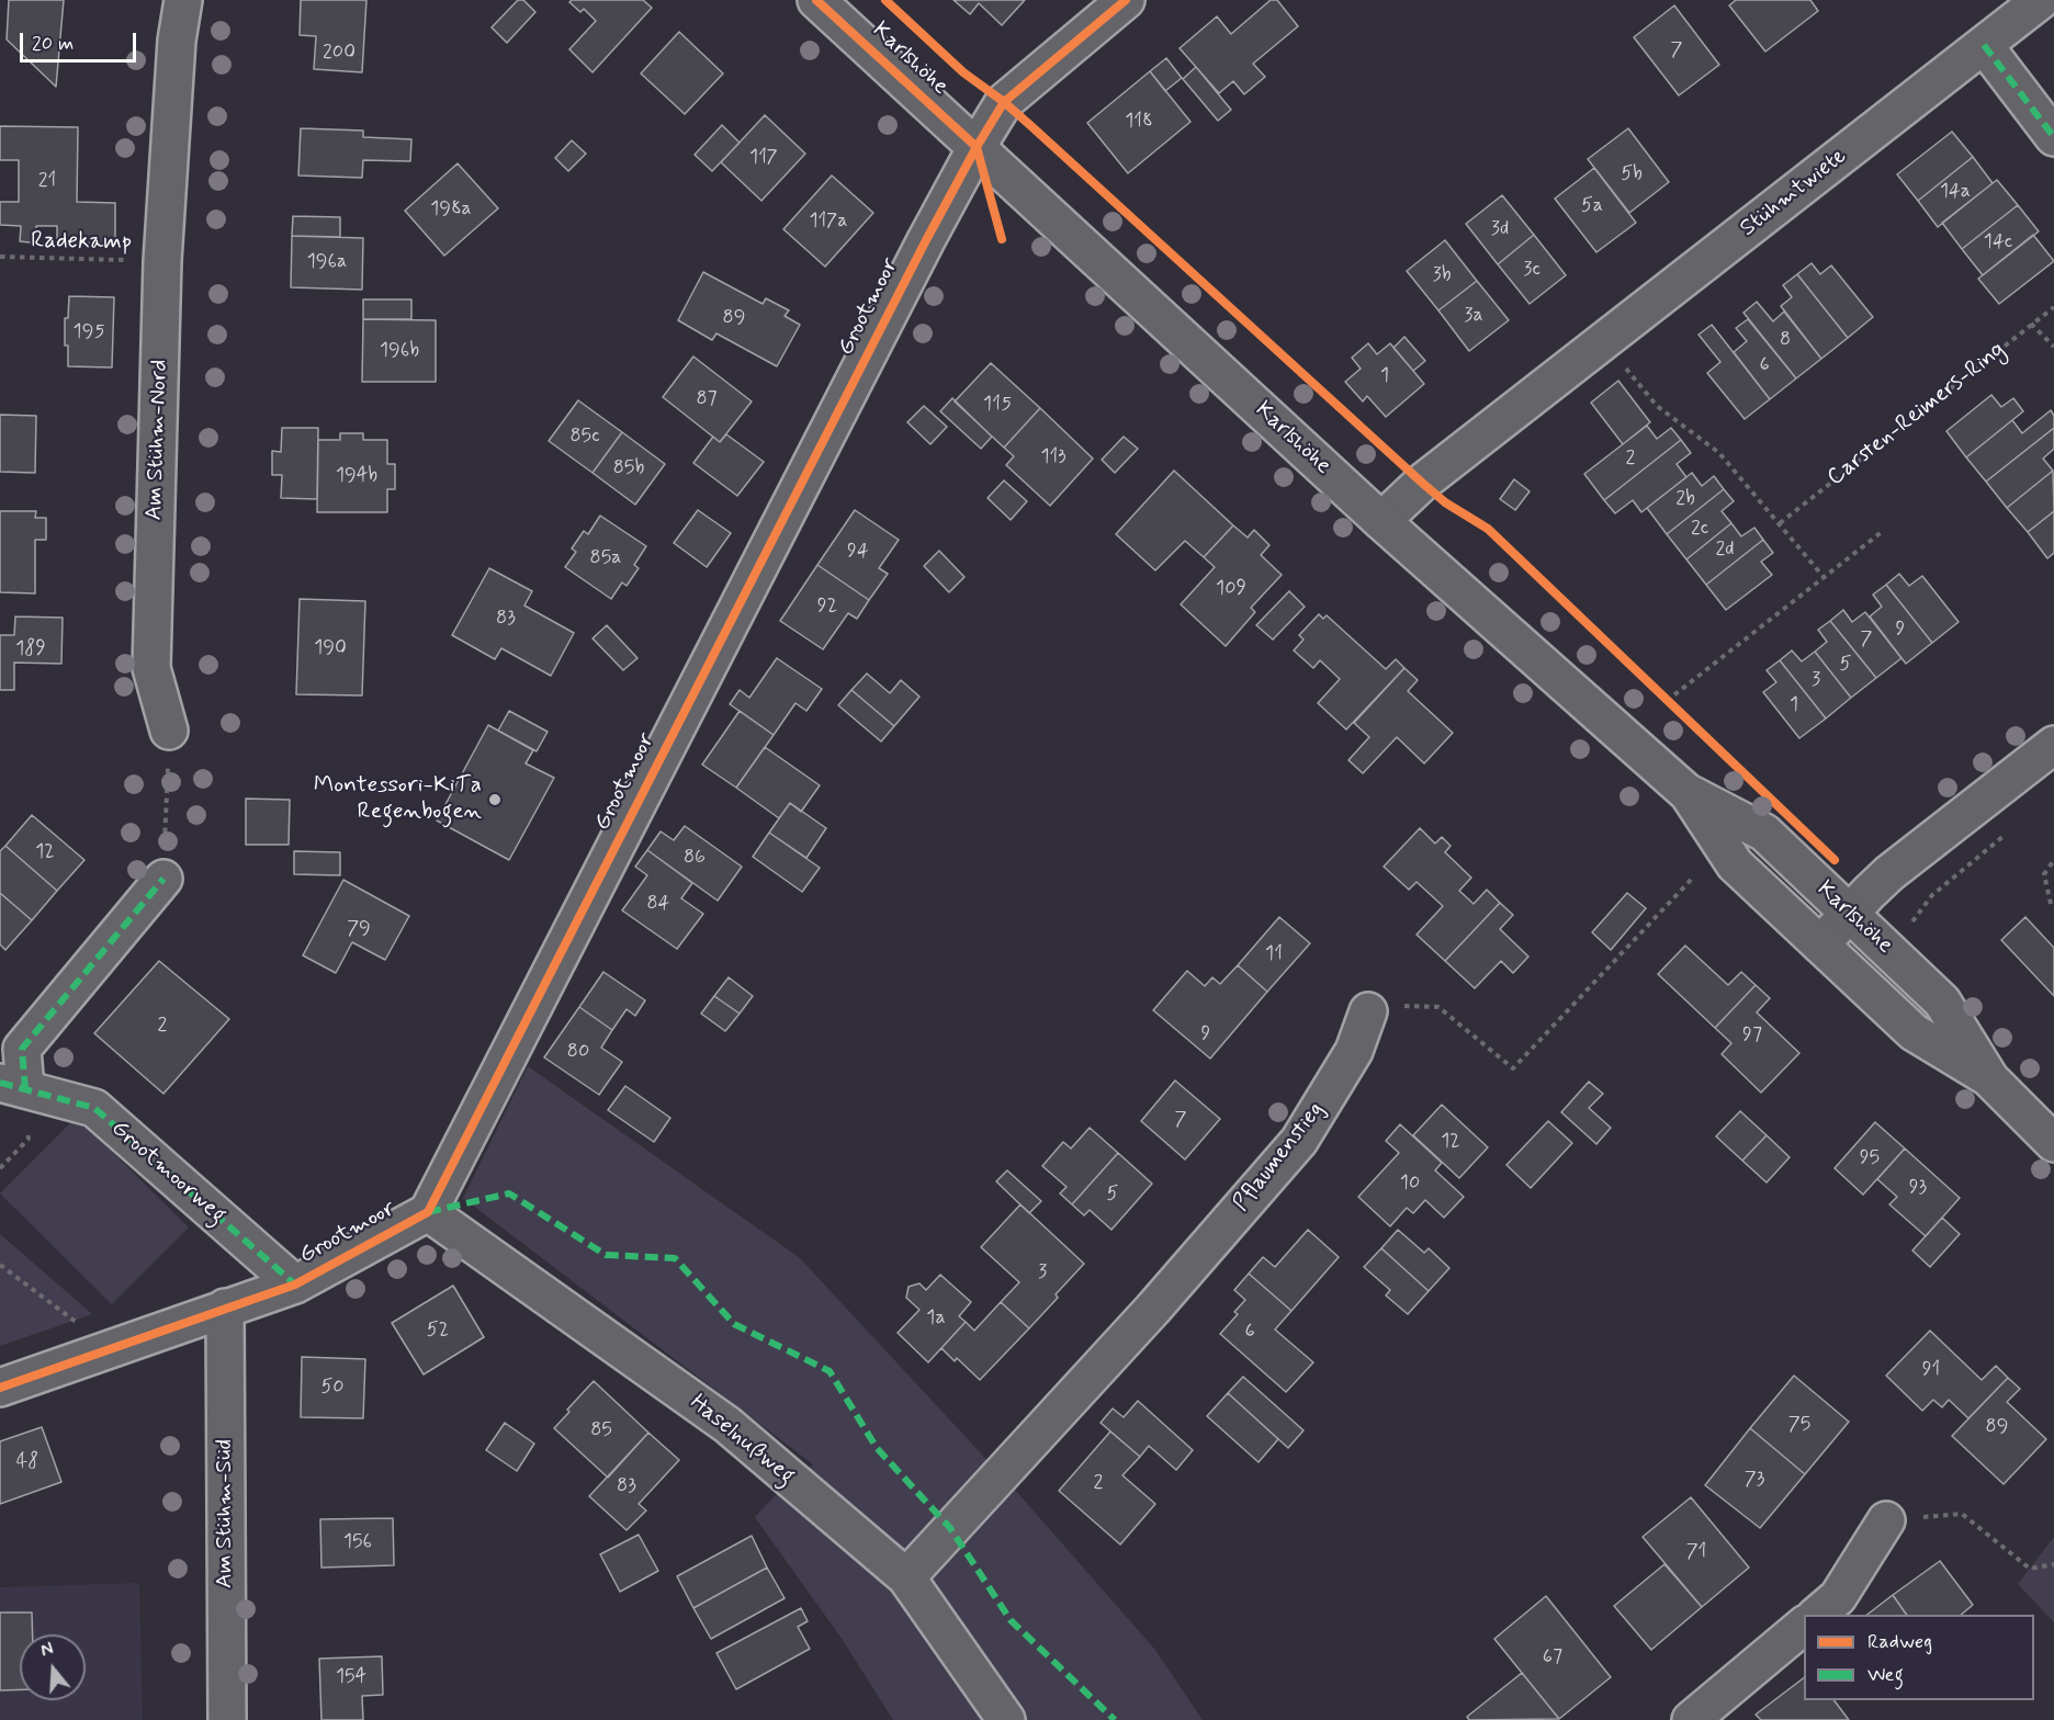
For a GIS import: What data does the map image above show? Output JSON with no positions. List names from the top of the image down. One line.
{"streets":{"street":["Karlshöhe","Stühmtwiete","Grootmoor","Am Stühm-Nord","Pflaumenstieg","Grootmoorweg","Haselnußweg","Am Stühm-Süd"],"path":["Radekamp","Carsten-Reimers-Ring"]},"crossings":[["Karlshöhe","Stühmtwiete"],["Karlshöhe","Grootmoor"],["Radekamp","Am Stühm-Nord"],["Grootmoor","Grootmoorweg"],["Grootmoor","Haselnußweg"],["Grootmoor","Am Stühm-Süd"],["Pflaumenstieg","Haselnußweg"]],"places":["Montessori-KiTa Regenbogen"],"house_numbers":["7","200","118","117","5b","21","14a","5a","198a","117a","3d","14c","196a","3c","3b","3a","89","195","8","196b","6","1","87","115","85c","113","2","85b","194b","2b","2c","2d","94","85a","109","92","83","9","7","190","189","5","3","1","12","86","84","79","11","2","9","97","80","7","12","95","10","93","5","3","1a","52","6","91","50","75","89","85","48","73","2","83","156","71","67","154"],"legend":["Radweg","Weg"],"scale_bar":"20 m","north":"top"}
